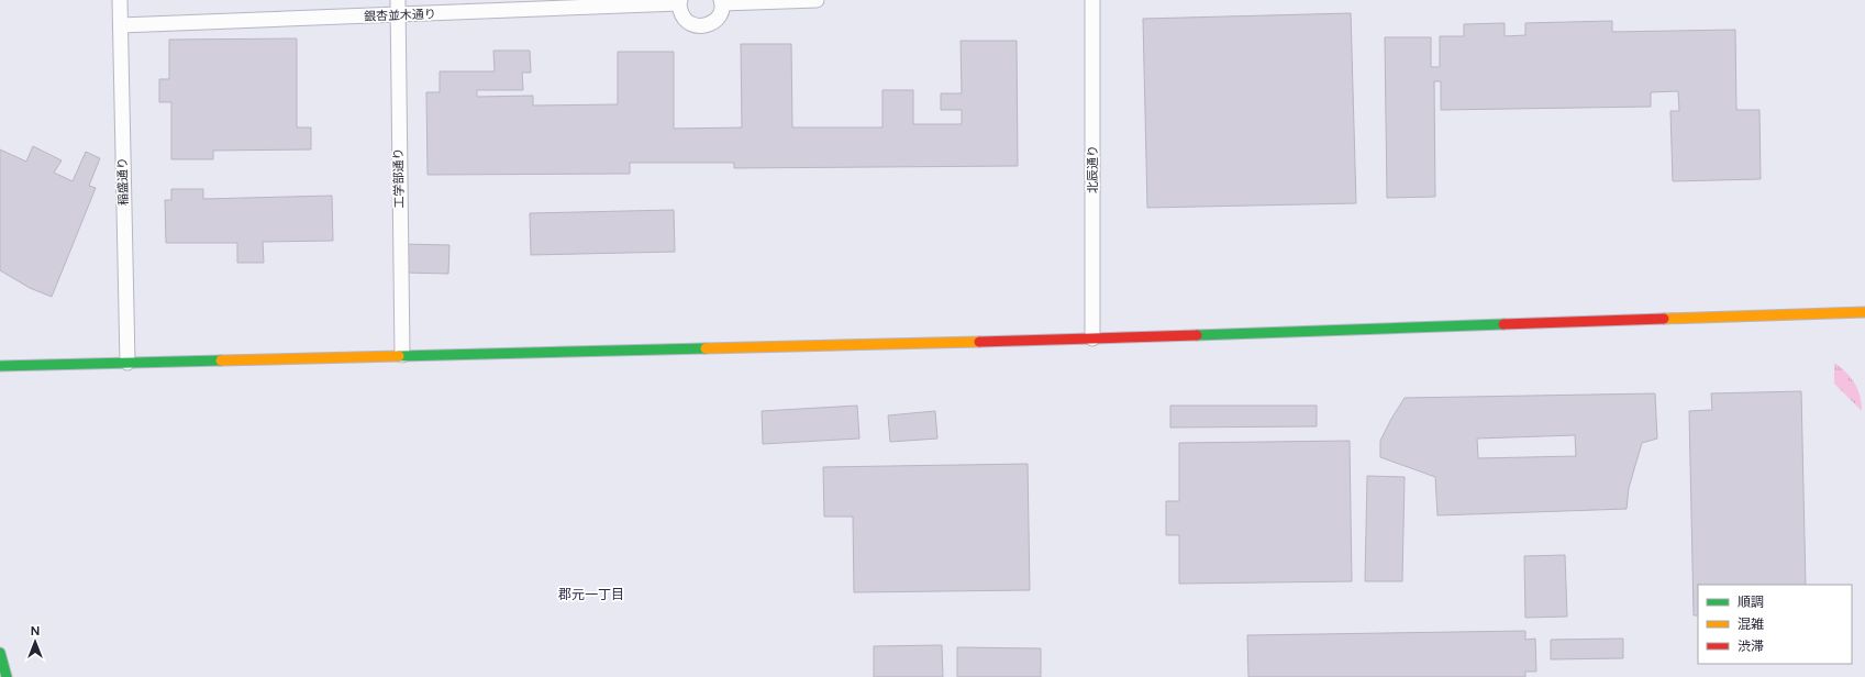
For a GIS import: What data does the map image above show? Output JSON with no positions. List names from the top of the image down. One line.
{"streets":{"lane":["銀杏並木通り","北辰通り","工学部通り","稲盛通り"]},"crossings":[["銀杏並木通り","工学部通り"],["銀杏並木通り","稲盛通り"]],"districts":["郡元一丁目"],"legend":["順調","混雑","渋滞"],"north":"top"}
